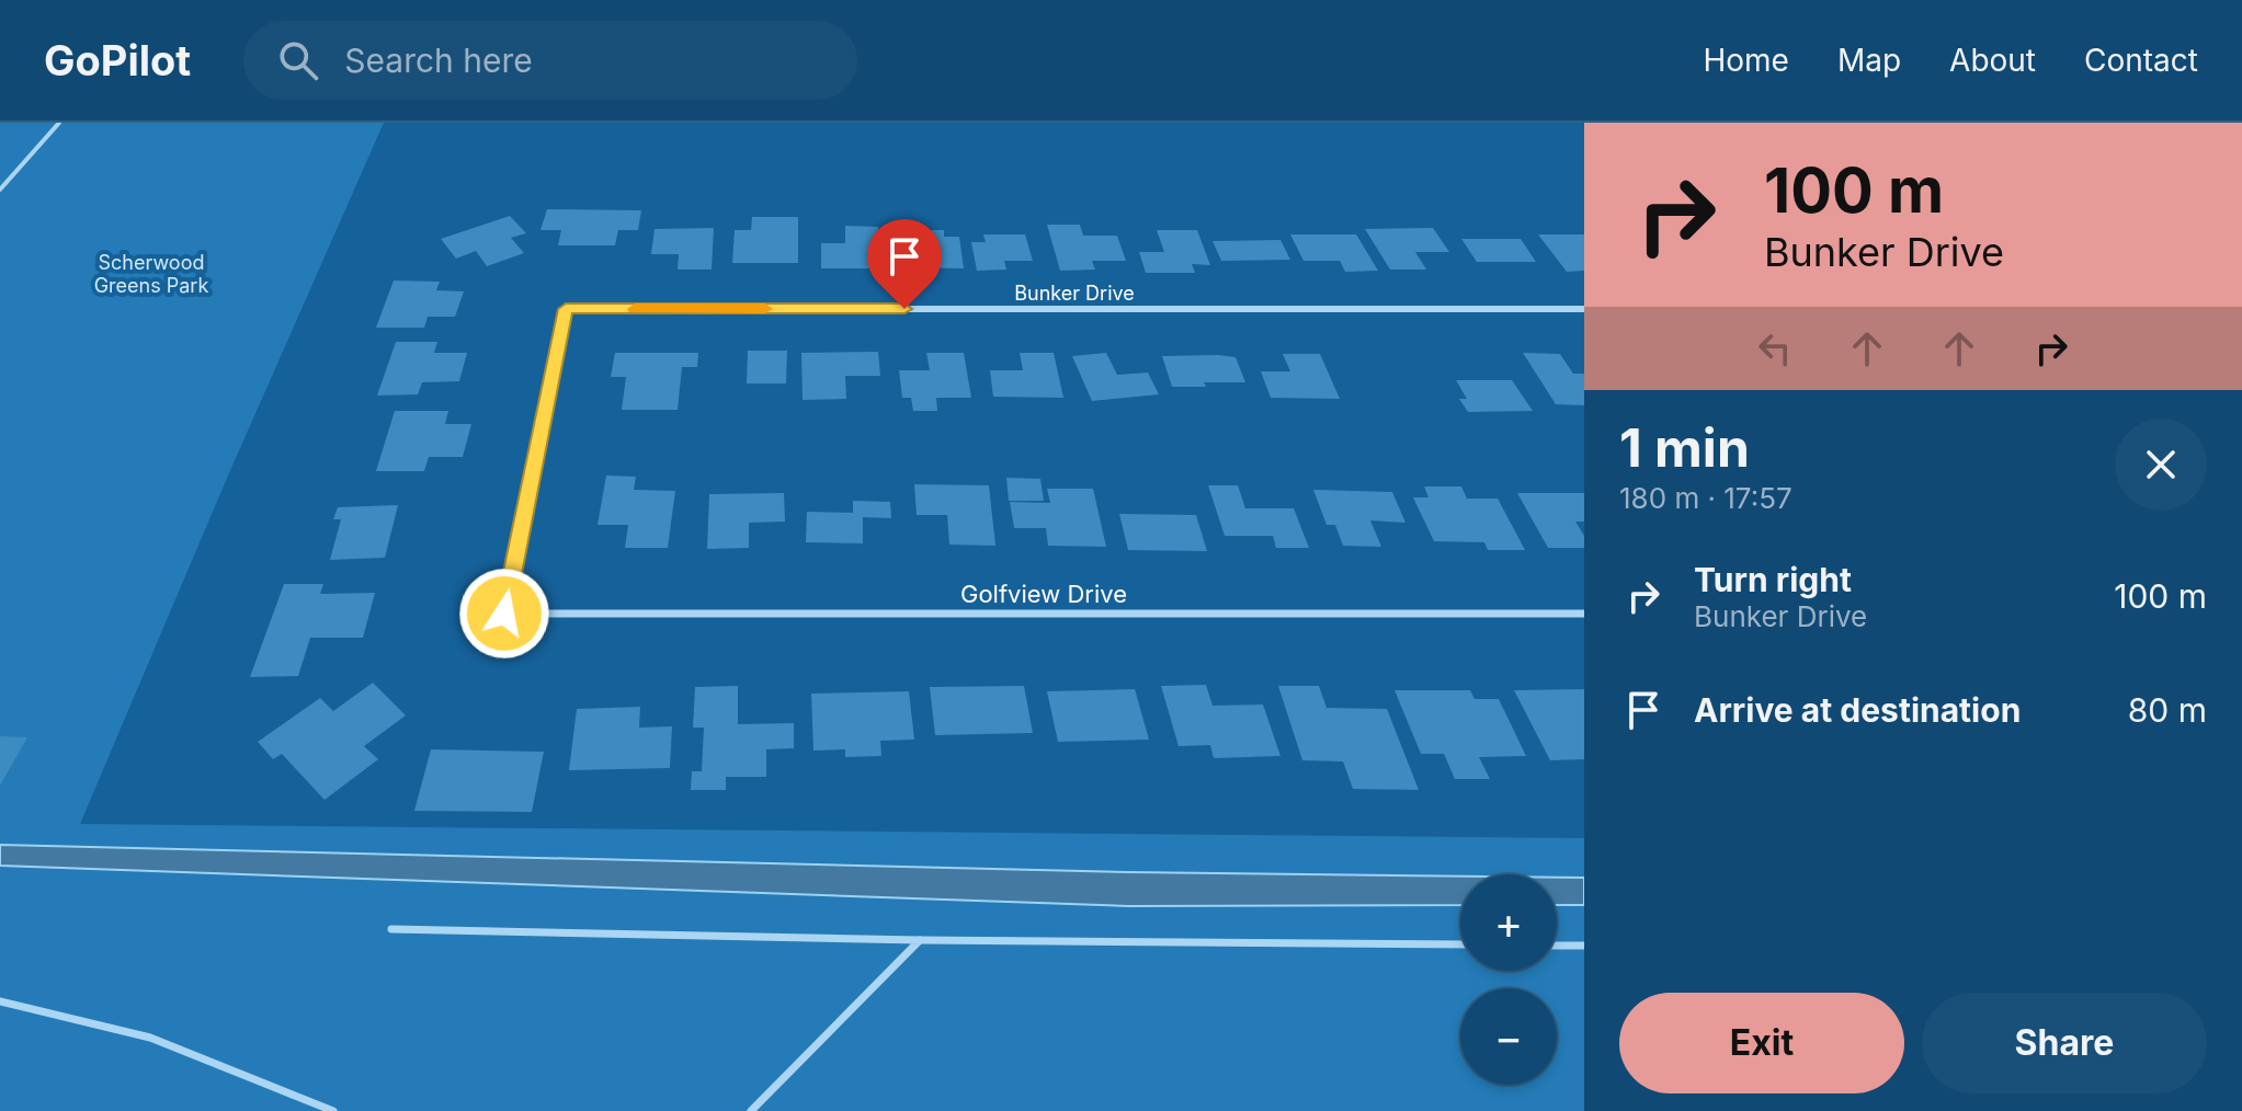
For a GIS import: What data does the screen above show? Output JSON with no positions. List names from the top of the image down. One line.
{"streets":{"street":["Bunker Drive","Golfview Drive"]},"crossings":[["Bunker Drive","Golfview Drive"]],"parks":["Scherwood Greens Park"],"page":{"header":"GoPilot","search":"Search here","nav":["Home","Map","About","Contact"],"turn":["100 m","Bunker Drive"],"heading":["1 min","180 m · 17:57"],"list":[{"name":"Turn right","note":"Bunker Drive","value":"100 m"},{"name":"Arrive at destination","value":"80 m"}],"map_buttons":["+","−"],"buttons":["Exit","Share"]}}
